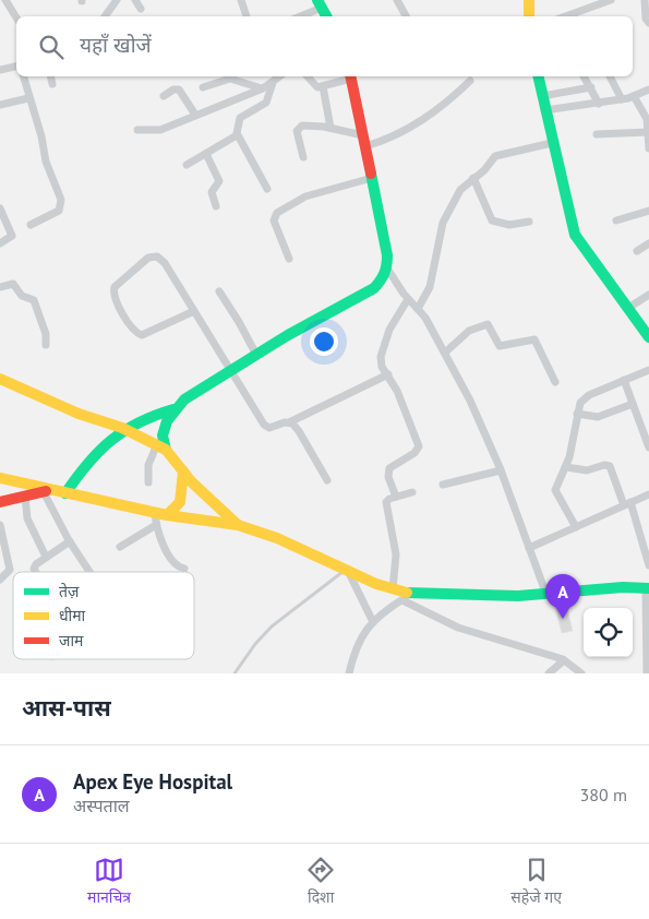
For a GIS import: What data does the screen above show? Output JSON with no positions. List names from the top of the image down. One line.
{"legend":["तेज़","धीमा","जाम"],"page":{"search":"यहाँ खोजें","pins":"A","heading":"आस-पास","list":[{"mark":"A","name":"Apex Eye Hospital","note":"अस्पताल","value":"380 m"}],"nav":["मानचित्र","दिशा","सहेजे गए"]}}
